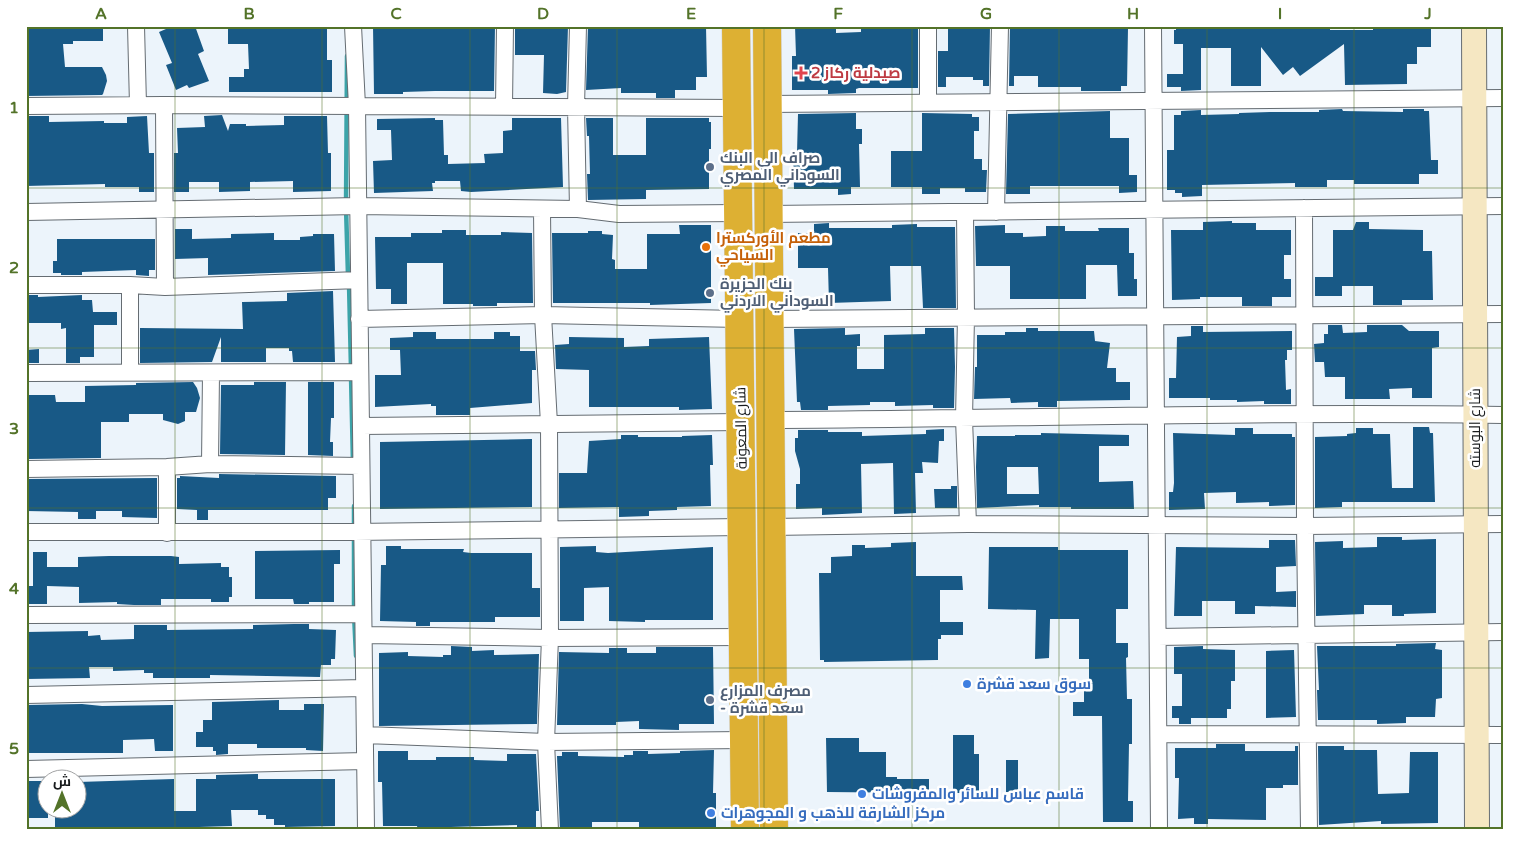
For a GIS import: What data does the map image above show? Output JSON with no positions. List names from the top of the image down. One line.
{"streets":{"highway":["شارع المعونة"],"street":["شارع البوسته"]},"places":{"health":["صيدلية ركاز 2"],"other":["صراف الي البنك السوداني المصري","مطعم الأوركسترا السياحي","بنك الجزيرة السوداني الاردني","سوق سعد قشرة","مصرف المزارع - سعد قشرة","قاسم عباس للسائر والمفروشات","مركز الشارقة للذهب و المجوهرات"]},"north":"top","grid":{"columns":["A","B","C","D","E","F","G","H","I","J"],"rows":["1","2","3","4","5"]}}
